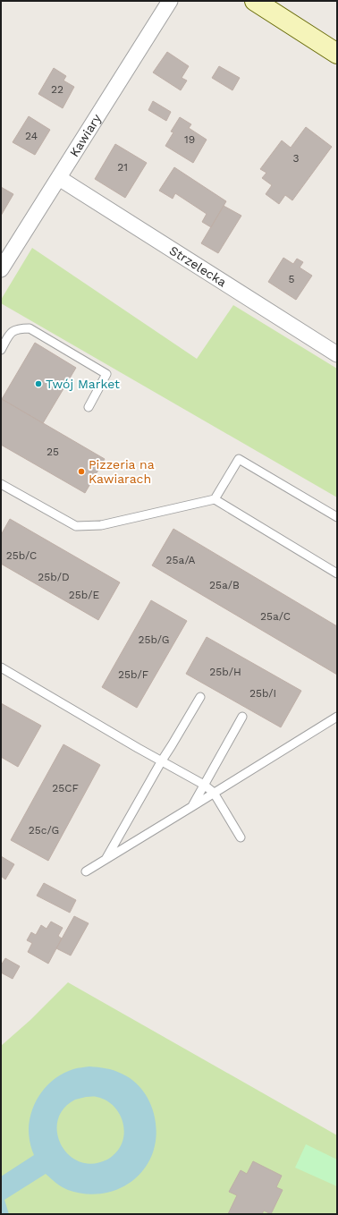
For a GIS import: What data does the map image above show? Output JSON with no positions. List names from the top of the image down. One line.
{"streets":{"street":["Kawiary","Strzelecka"]},"crossings":[["Kawiary","Strzelecka"]],"places":["Twój Market","Pizzeria na Kawiarach"],"house_numbers":["22","24","19","3","21","5","25","25b/C","25a/A","25b/D","25a/B","25b/E","25a/C","25b/G","25b/H","25b/F","25b/I","25CF","25c/G"]}
